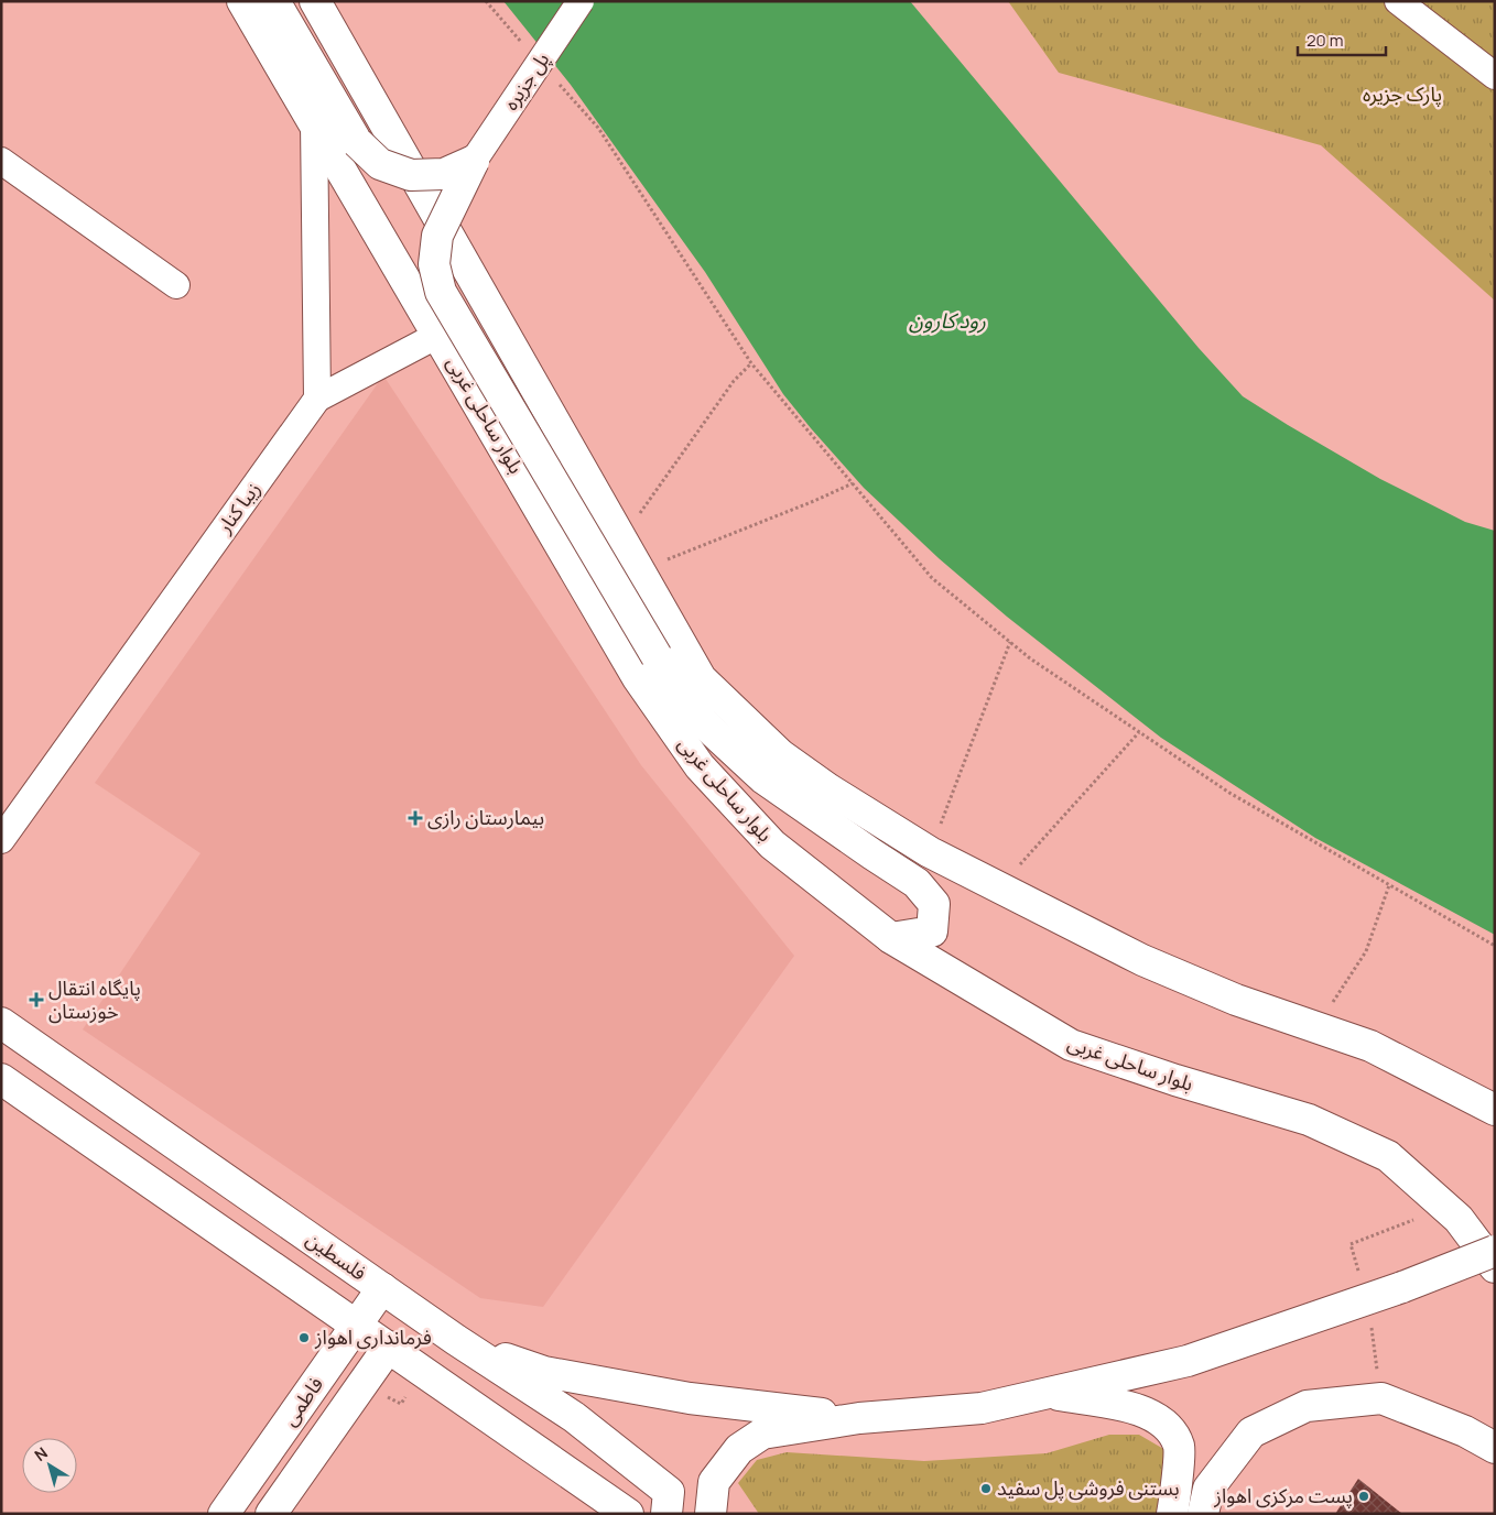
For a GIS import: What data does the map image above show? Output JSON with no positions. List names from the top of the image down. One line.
{"streets":{"main road":["بلوار ساحلی غربی","فلسطین","فاطمی"],"street":["پل جزیره","زیبا کنار"]},"crossings":[["فلسطین","فاطمی"]],"water":["رود کارون"],"parks":["پارک جزیره"],"places":{"health":["بیمارستان رازی","پایگاه انتقال خوزستان"],"other":["فرمانداری اهواز","بستنی فروشی پل سفید","پست مرکزی اهواز"]},"scale_bar":"20 m","north":"top left"}
